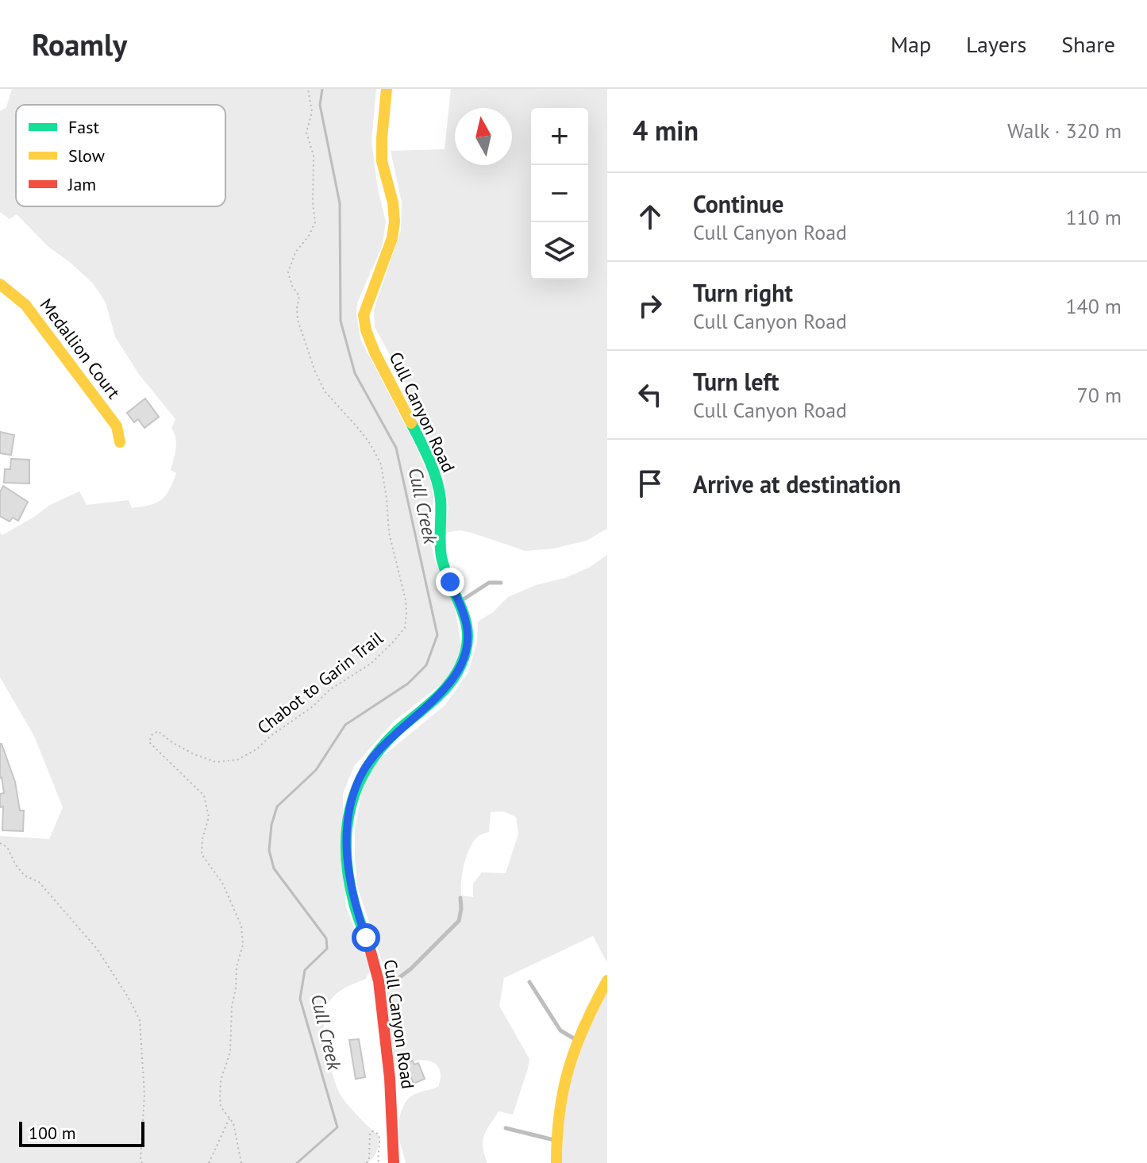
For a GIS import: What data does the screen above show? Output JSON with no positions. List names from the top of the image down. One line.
{"streets":{"street":["Medallion Court","Cull Canyon Road"],"path":["Chabot to Garin Trail"]},"water":["Cull Creek"],"legend":["Fast","Slow","Jam"],"scale_bar":"100 m","north":"top","page":{"header":"Roamly","nav":["Map","Layers","Share"],"heading":["4 min","Walk · 320 m"],"map_buttons":["+","−"],"list":[["Continue","Cull Canyon Road","110 m"],["Turn right","Cull Canyon Road","140 m"],["Turn left","Cull Canyon Road","70 m"],"Arrive at destination"],"scale":"100 m"}}
